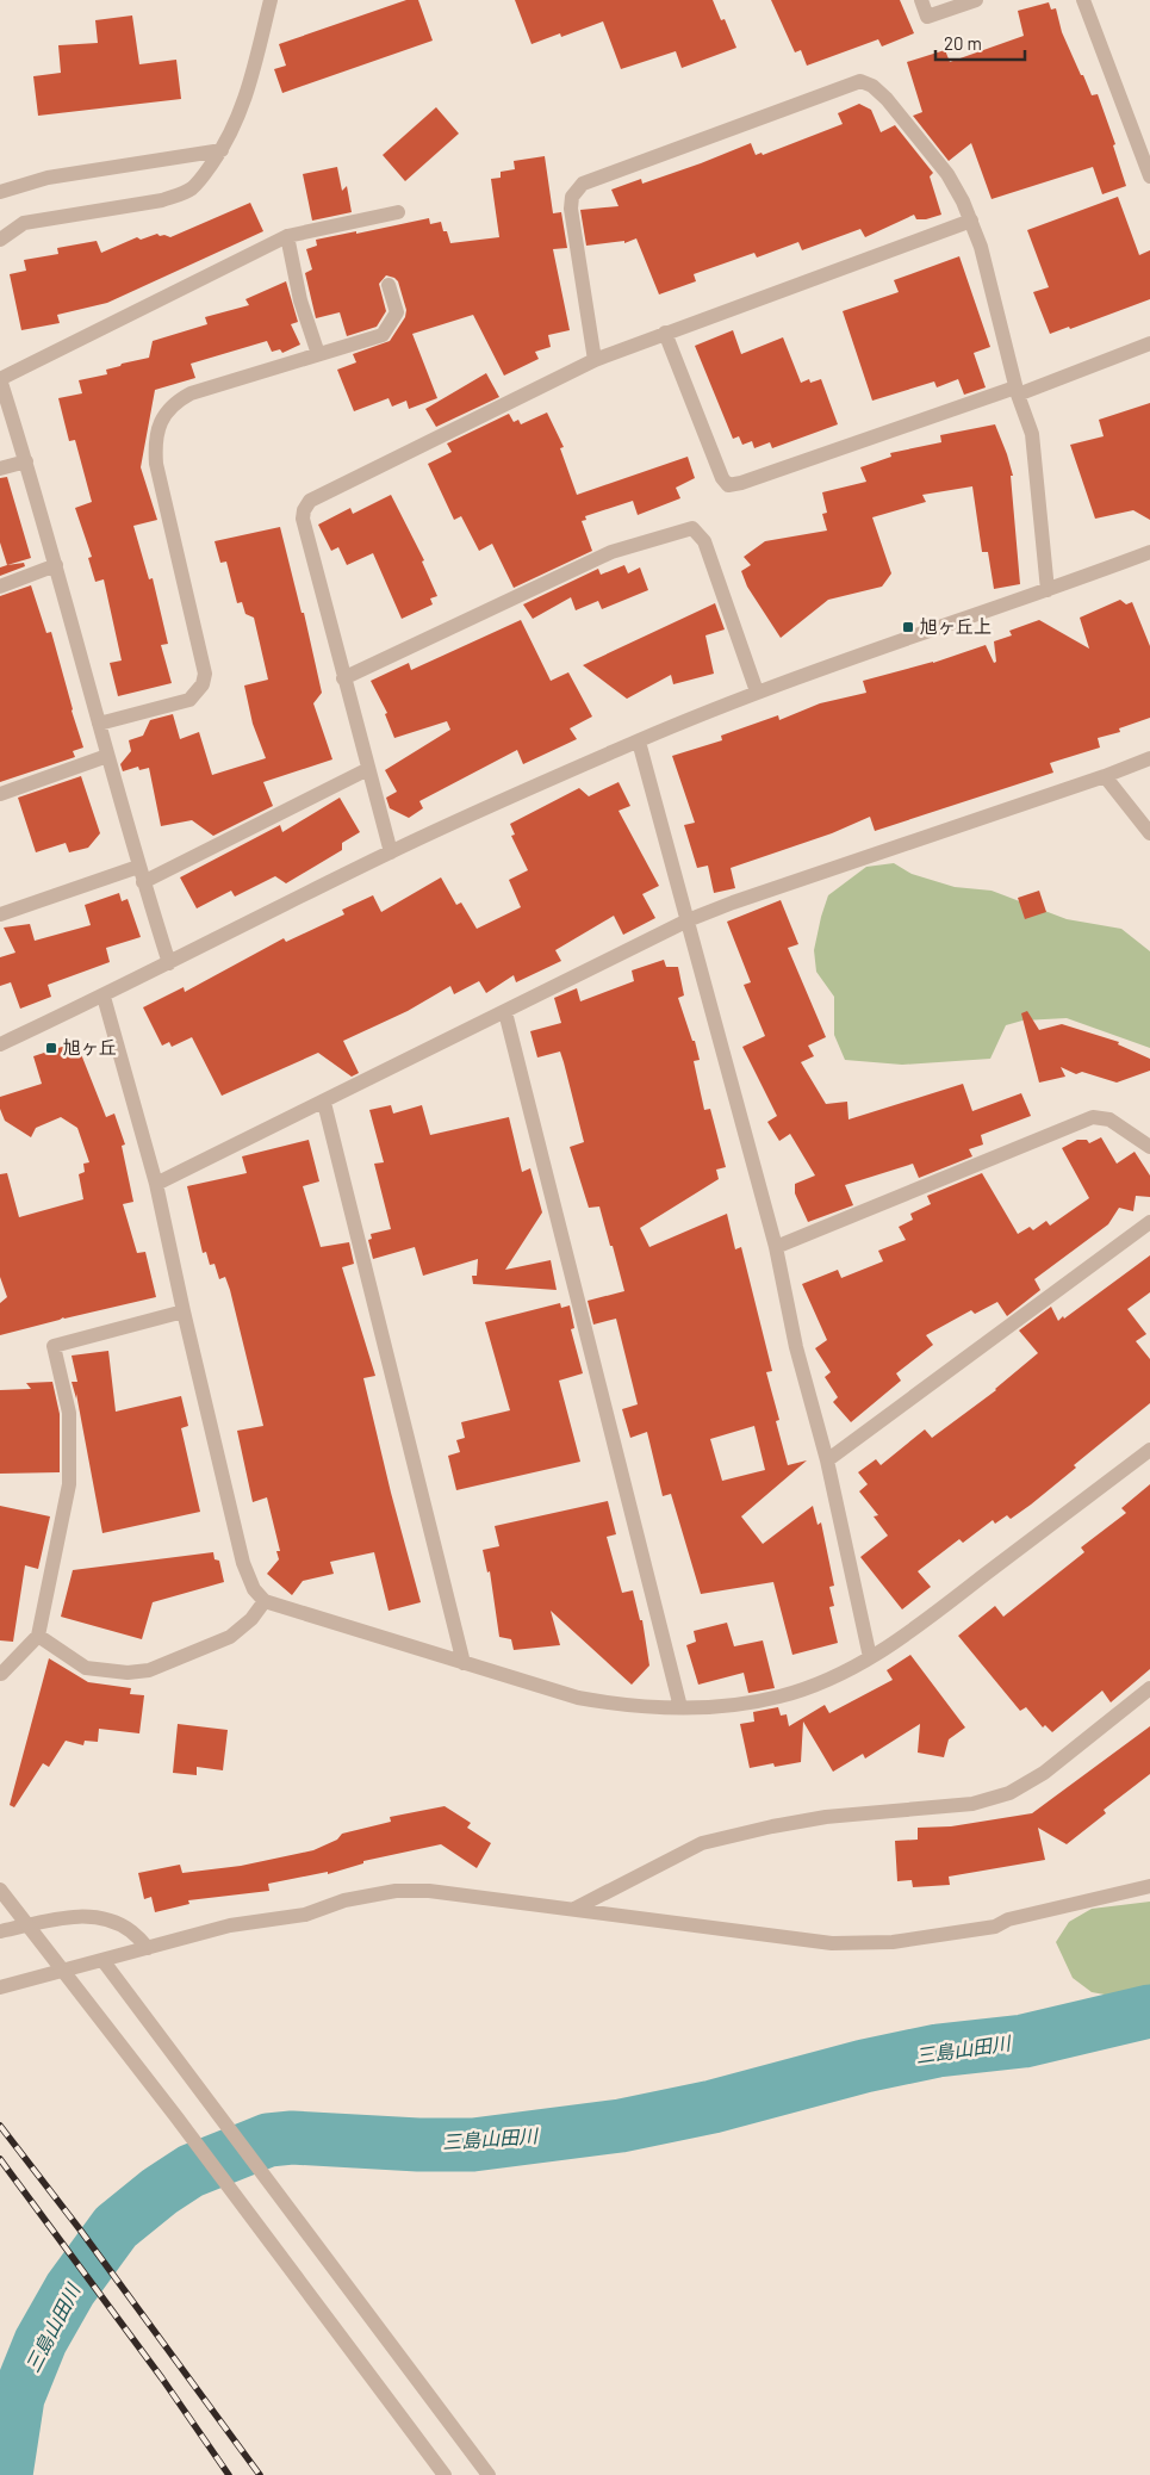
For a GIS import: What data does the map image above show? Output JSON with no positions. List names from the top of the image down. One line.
{"water":["三島山田川"],"places":{"transit":["旭ヶ丘上","旭ヶ丘"]},"scale_bar":"20 m"}
